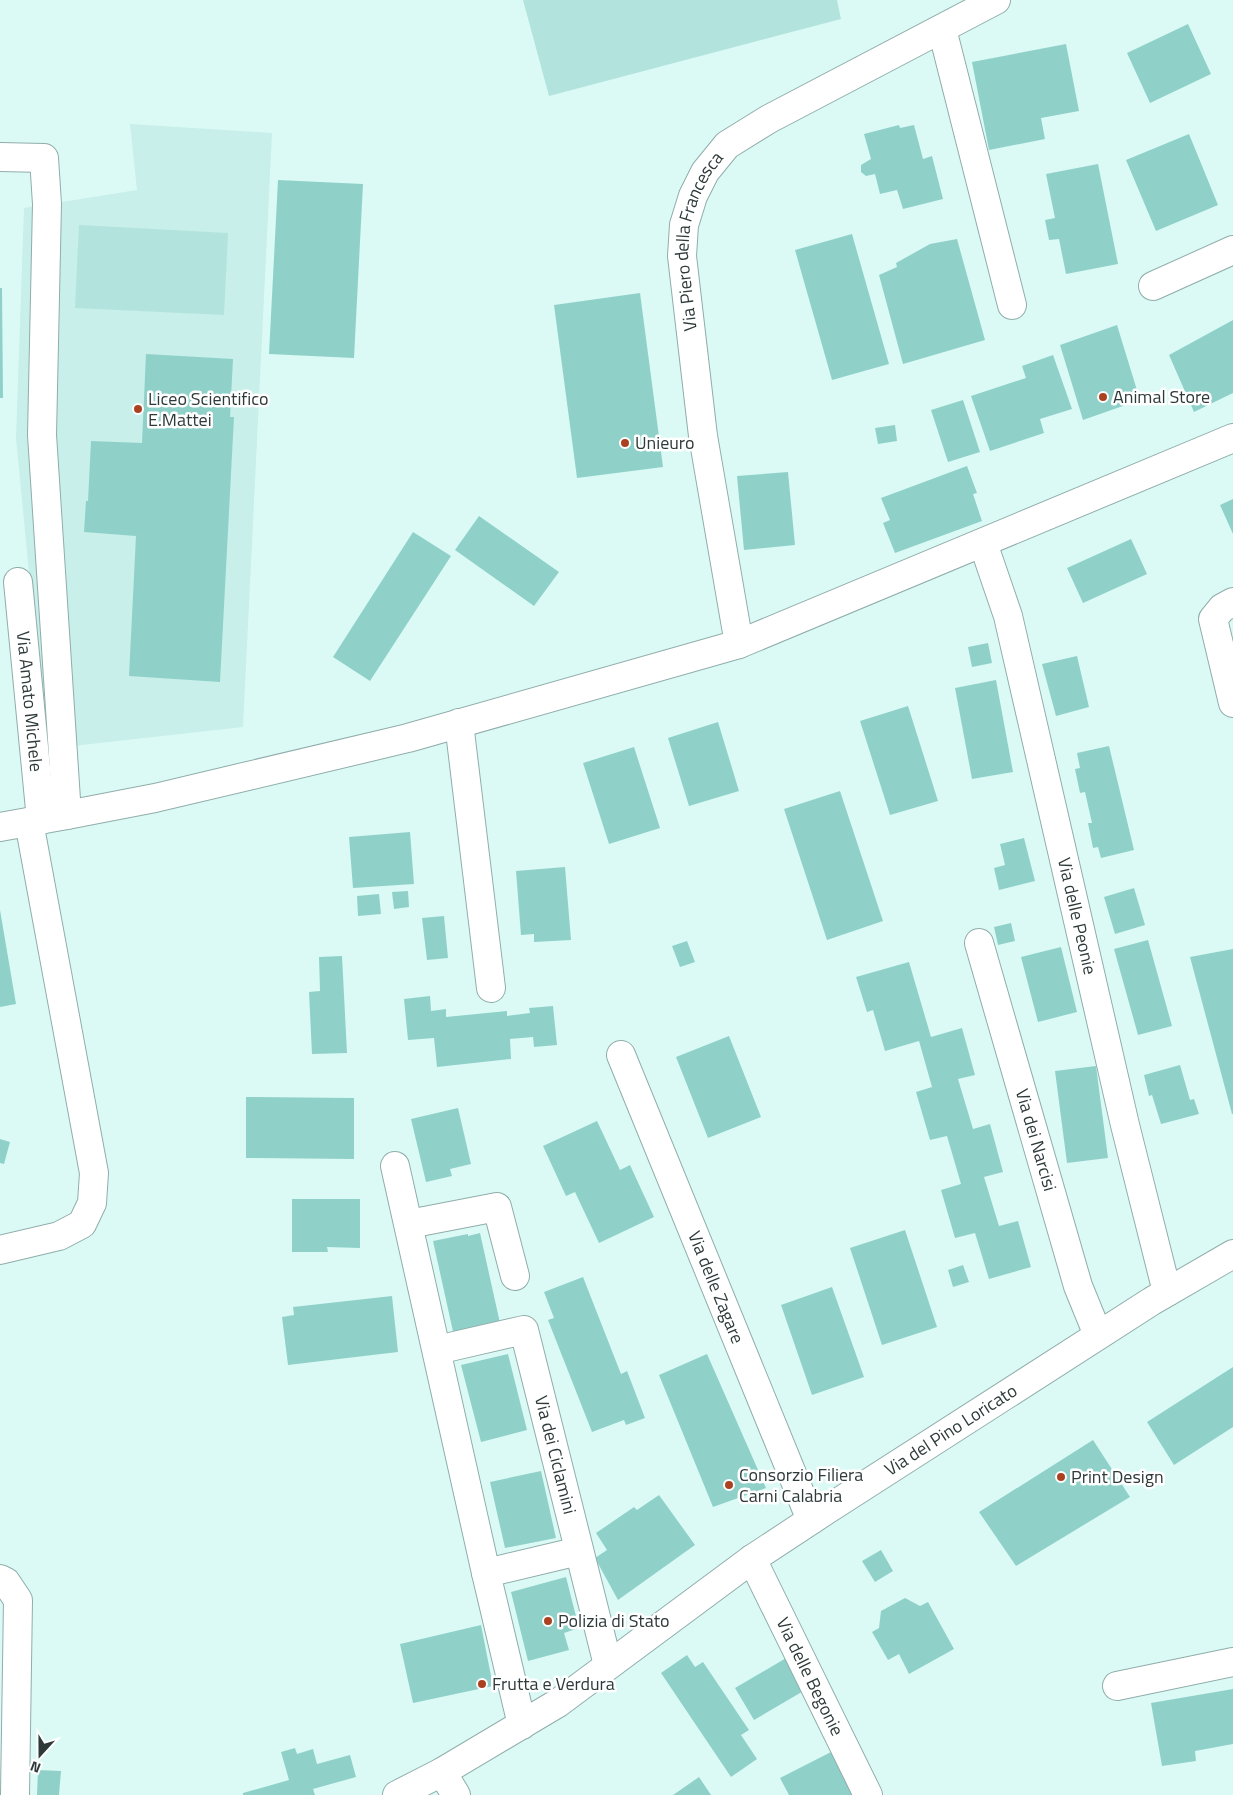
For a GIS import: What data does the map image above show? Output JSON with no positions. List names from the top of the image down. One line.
{"streets":{"street":["Via Piero della Francesca","Via Amato Michele","Via delle Peonie","Via dei Narcisi","Via delle Zagare","Via del Pino Loricato","Via dei Ciclamini","Via delle Begonie"]},"crossings":[["Via delle Peonie","Via del Pino Loricato"],["Via dei Narcisi","Via del Pino Loricato"],["Via delle Zagare","Via del Pino Loricato"],["Via del Pino Loricato","Via dei Ciclamini"],["Via del Pino Loricato","Via delle Begonie"]],"places":["Animal Store","Liceo Scientifico E.Mattei","Unieuro","Print Design","Consorzio Filiera Carni Calabria","Polizia di Stato","Frutta e Verdura"],"north":"bottom"}
